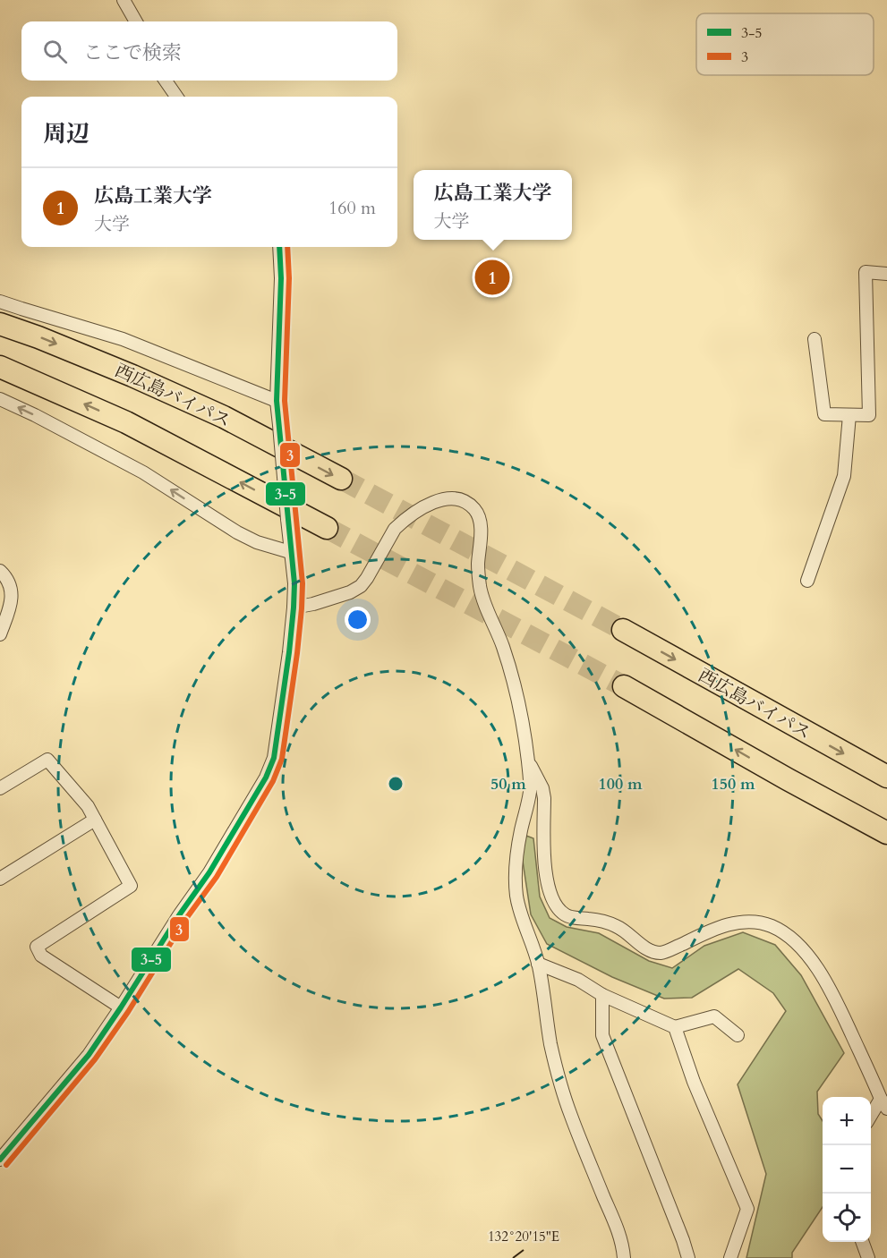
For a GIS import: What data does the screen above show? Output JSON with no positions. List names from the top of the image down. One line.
{"streets":{"highway":["西広島バイパス"]},"lines":["transit line 3-5","transit line 3"],"legend":["3-5","3"],"page":{"search":"ここで検索","heading":"周辺","list":[{"mark":"1","name":"広島工業大学","note":"大学","value":"160 m"}],"popup":["広島工業大学","大学"],"pins":"1","map_buttons":["+","−"]},"coordinates":["132°20'15\"E"],"rings":["50 m","100 m","150 m"]}
